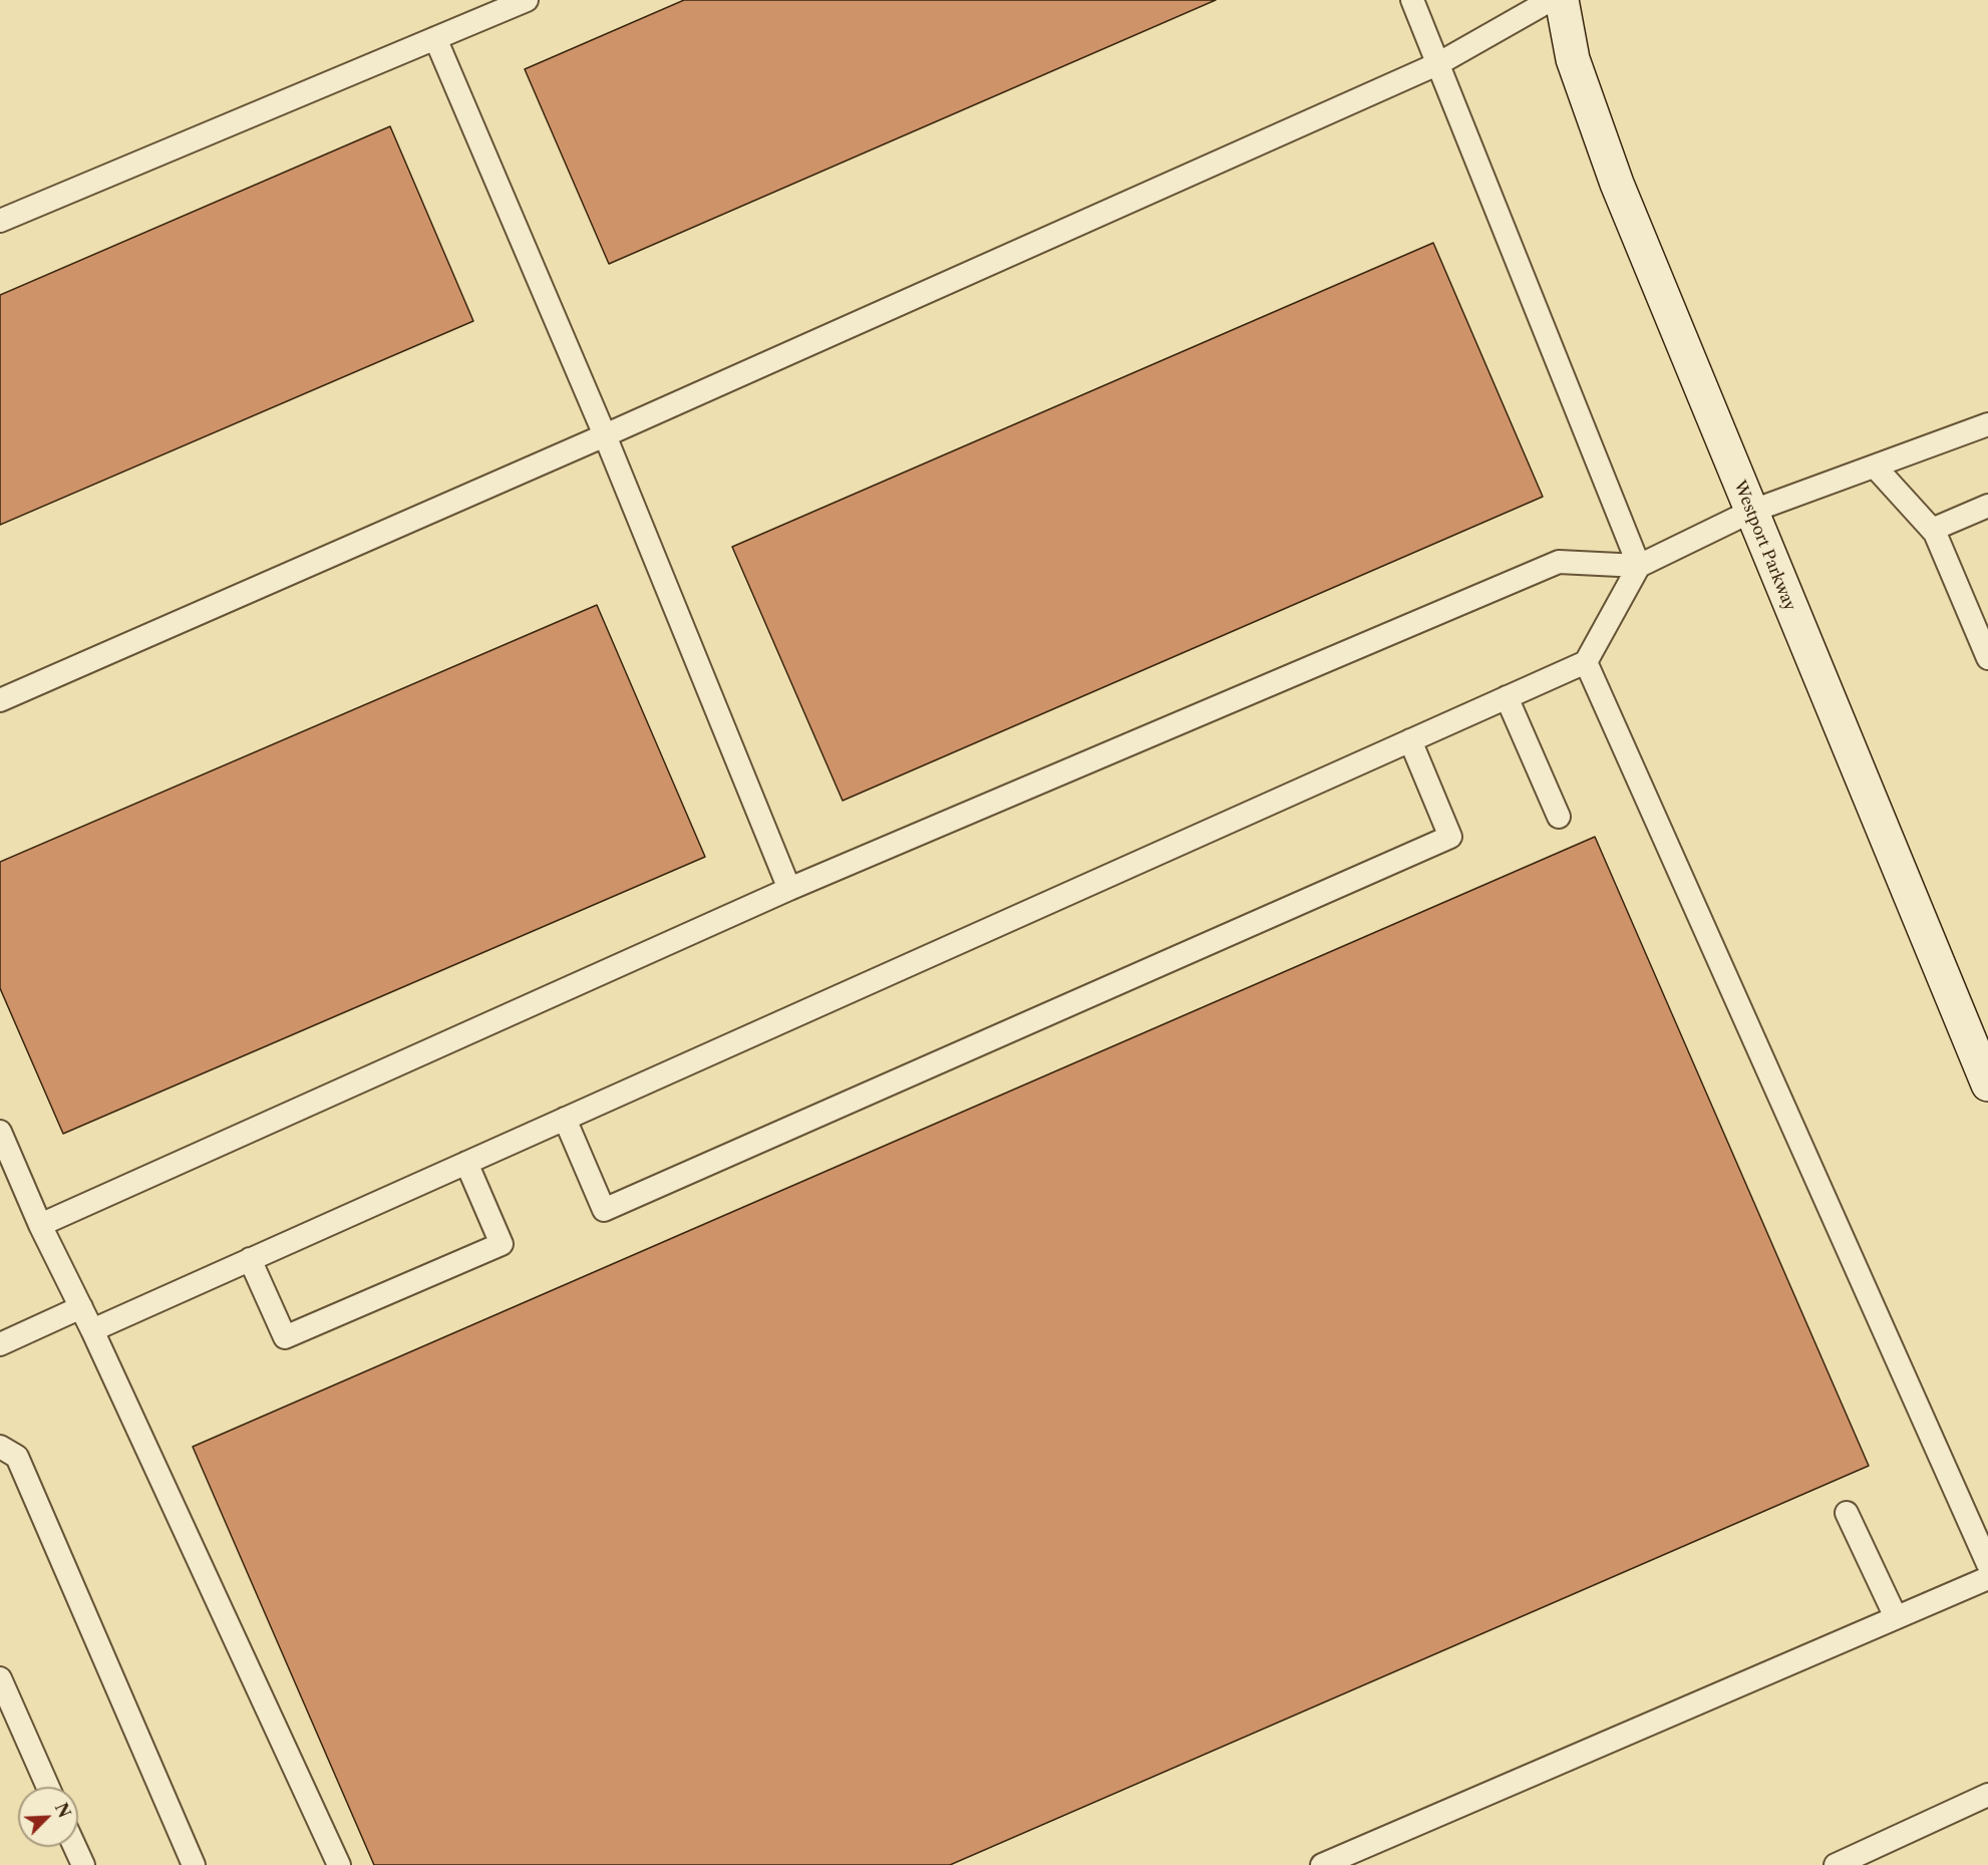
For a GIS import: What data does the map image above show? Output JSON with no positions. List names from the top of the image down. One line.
{"streets":{"street":["Westport Parkway"]},"north":"top right"}
